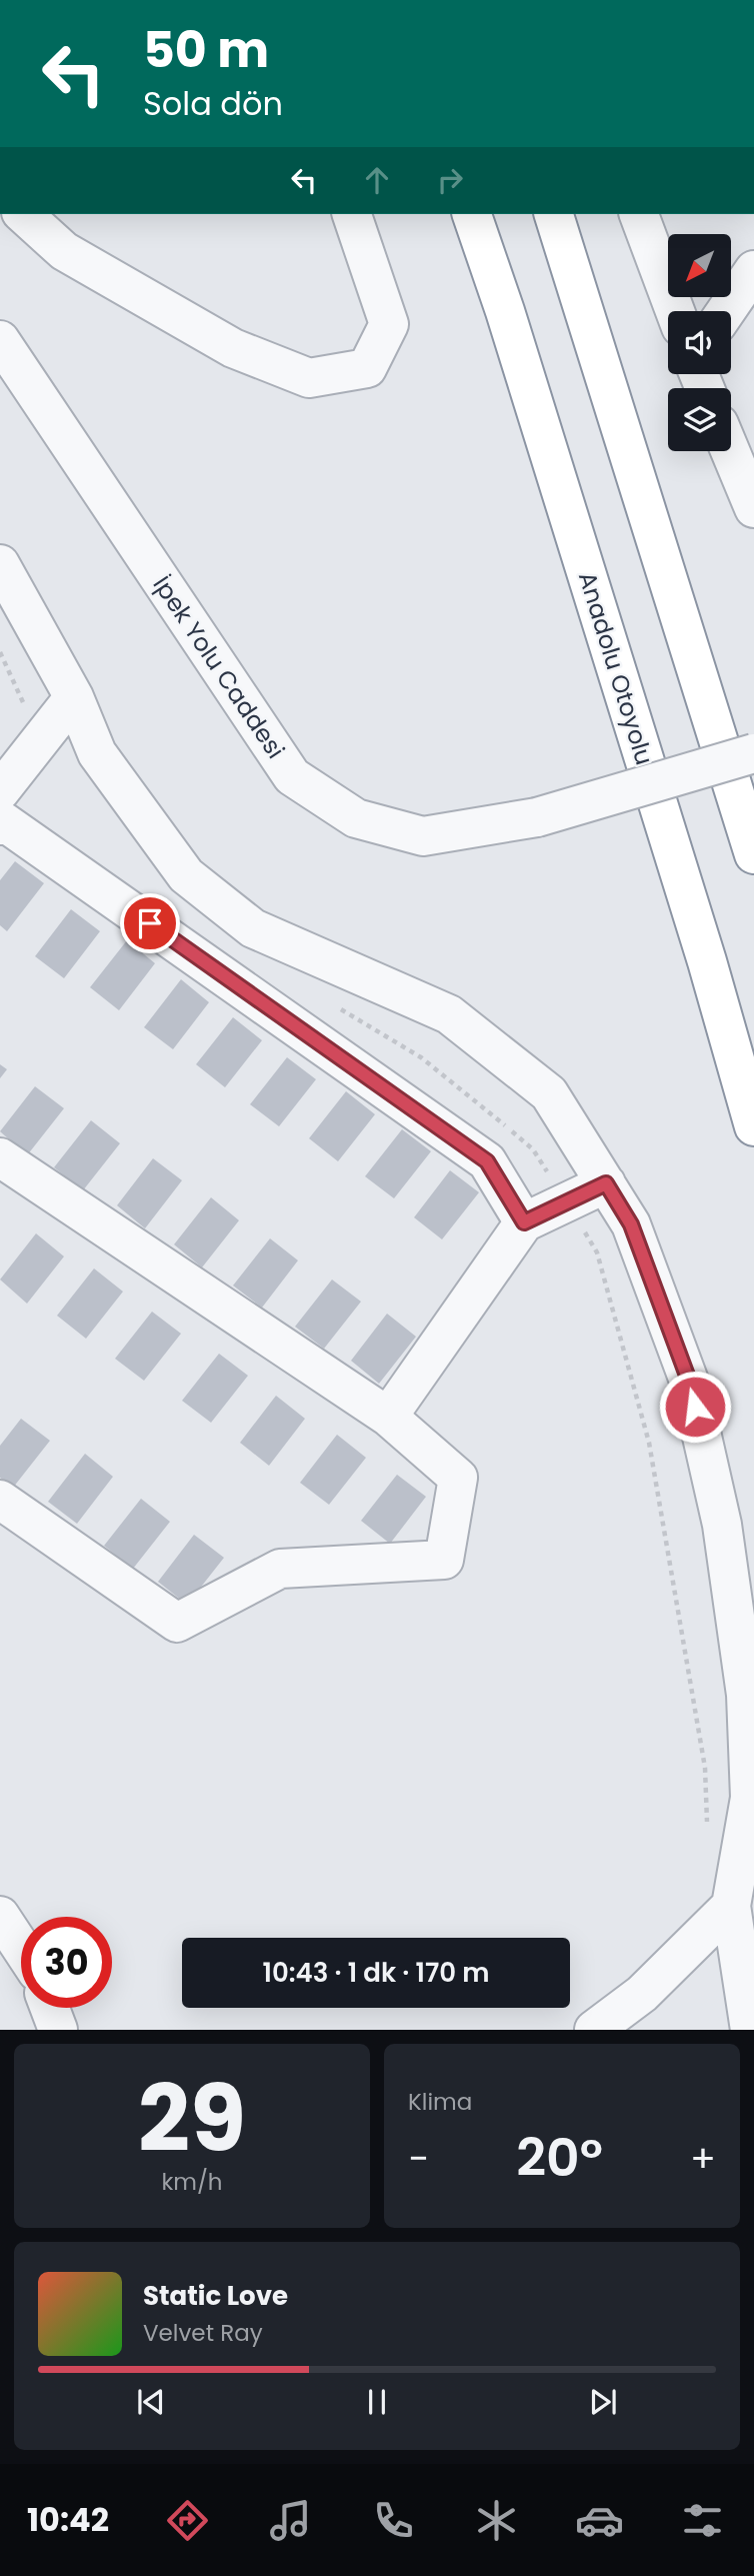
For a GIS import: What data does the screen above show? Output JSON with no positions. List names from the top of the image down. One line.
{"streets":{"highway":["Anadolu Otoyolu"],"street":["İpek Yolu Caddesi"]},"north":"bottom left","page":{"turn":["50 m","Sola dön"],"limit":"30","trip":"10:43 · 1 dk · 170 m","tile":[["29","km/h"],"Klima"],"heat":["−","20°","+"],"song":["Static Love","Velvet Ray"],"tabs":"10:42"}}
